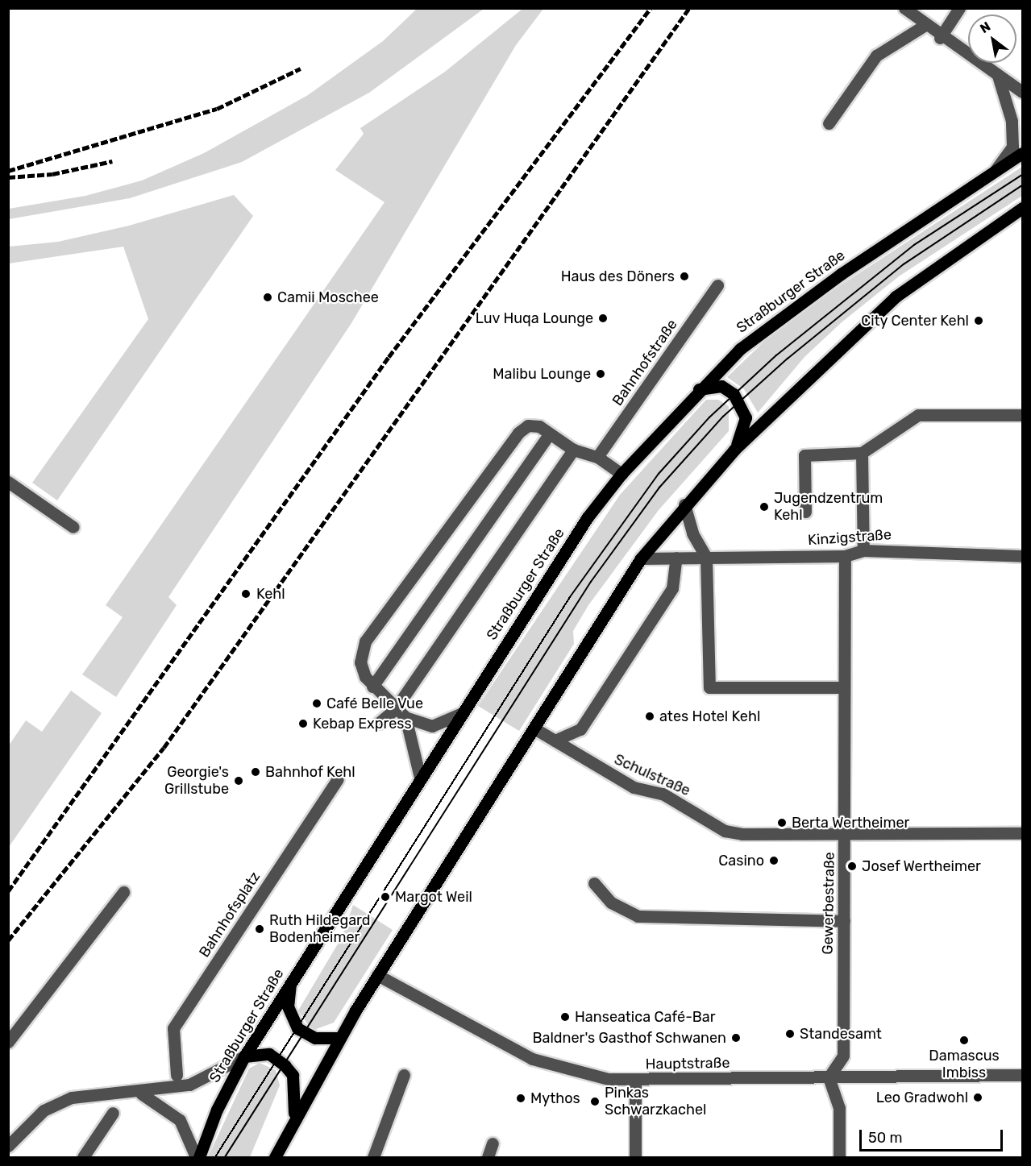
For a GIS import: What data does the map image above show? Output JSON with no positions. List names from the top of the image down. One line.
{"streets":{"main road":["Straßburger Straße"],"street":["Bahnhofstraße","Kinzigstraße","Schulstraße","Gewerbestraße","Bahnhofsplatz","Hauptstraße"]},"crossings":[["Kinzigstraße","Gewerbestraße"],["Schulstraße","Gewerbestraße"],["Gewerbestraße","Hauptstraße"]],"places":["Haus des Döners","Camii Moschee","Luv Huqa Lounge","City Center Kehl","Malibu Lounge","Jugendzentrum Kehl","Kehl","Café Belle Vue","ates Hotel Kehl","Kebap Express","Bahnhof Kehl","Georgie's Grillstube","Berta Wertheimer","Casino","Josef Wertheimer","Margot Weil","Ruth Hildegard Bodenheimer","Hanseatica Café-Bar","Standesamt","Baldner's Gasthof Schwanen","Damascus Imbiss","Leo Gradwohl","Mythos","Pinkas Schwarzkachel"],"scale_bar":"50 m","north":"top left"}
